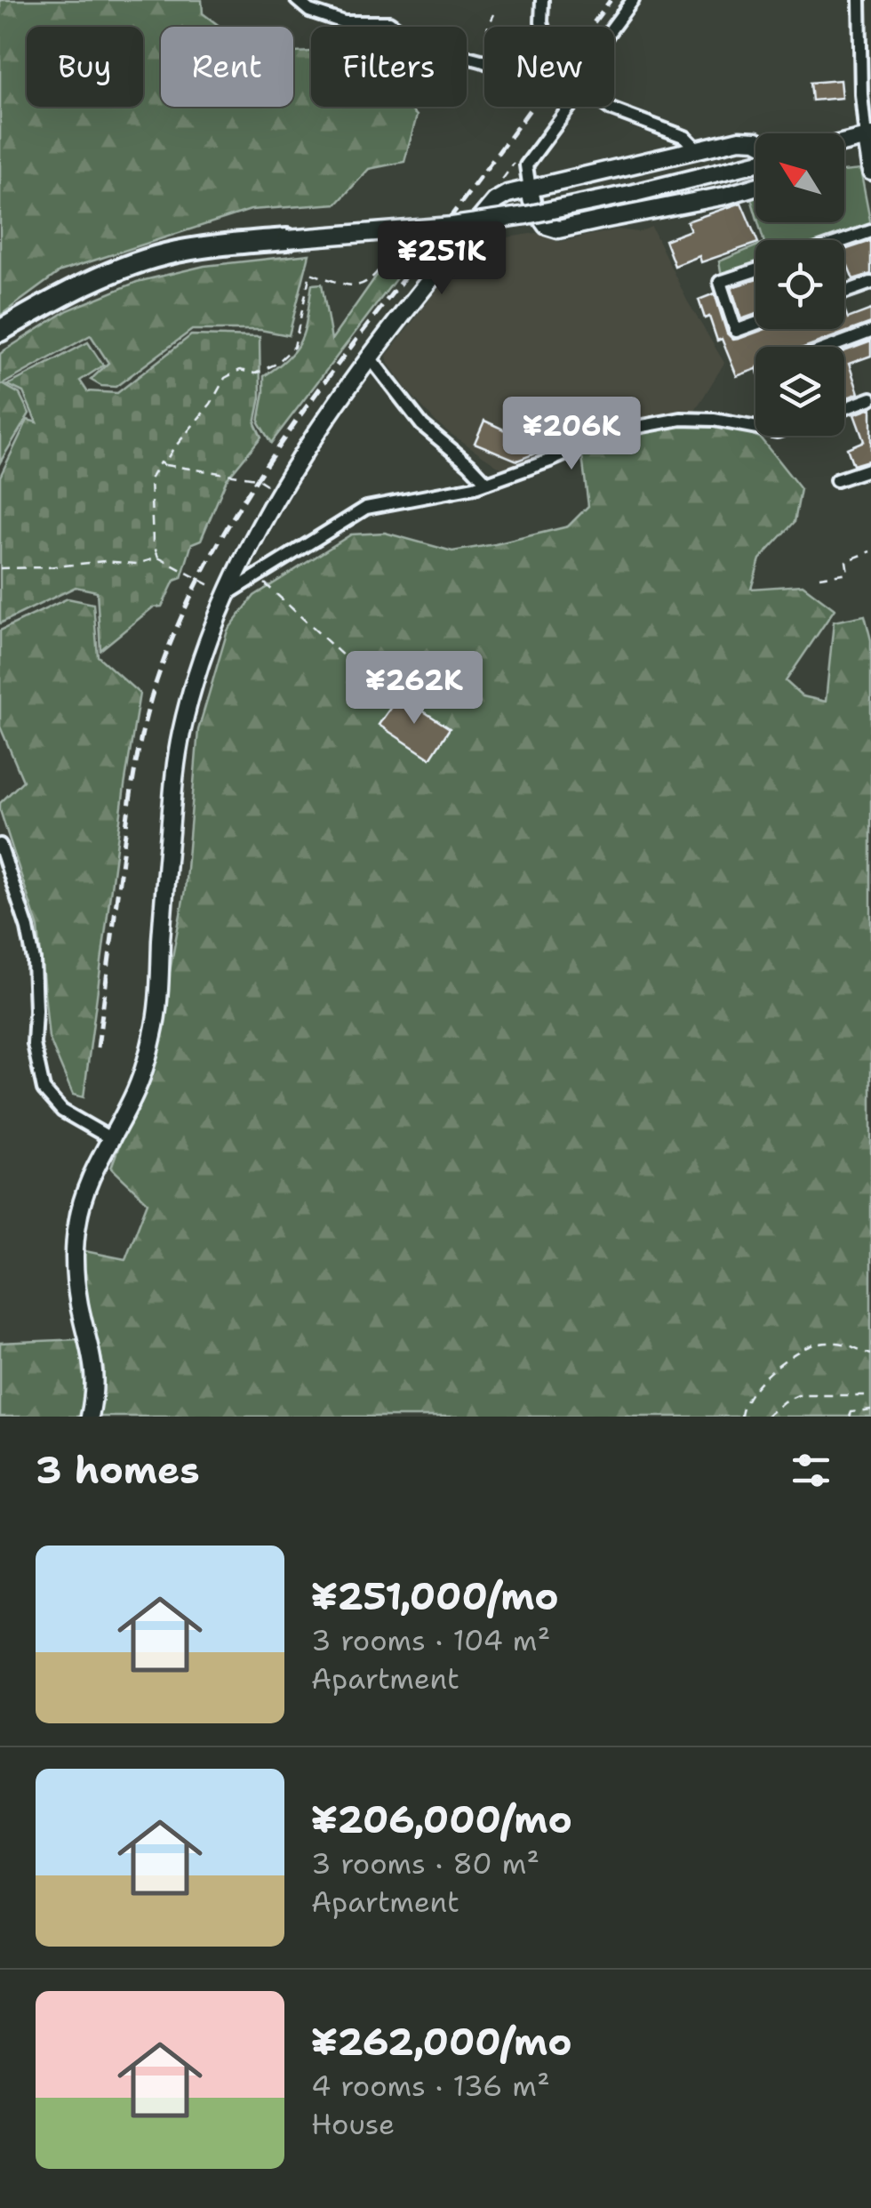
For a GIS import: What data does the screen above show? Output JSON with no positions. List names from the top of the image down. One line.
{"north":"top left","page":{"chip":["Buy","Rent","Filters","New"],"price":["¥251K","¥206K","¥262K"],"heading":"3 homes","list":[{"name":"¥251,000/mo","note":"3 rooms · 104 m² · Apartment"},{"name":"¥206,000/mo","note":"3 rooms · 80 m² · Apartment"},{"name":"¥262,000/mo","note":"4 rooms · 136 m² · House"}]}}
